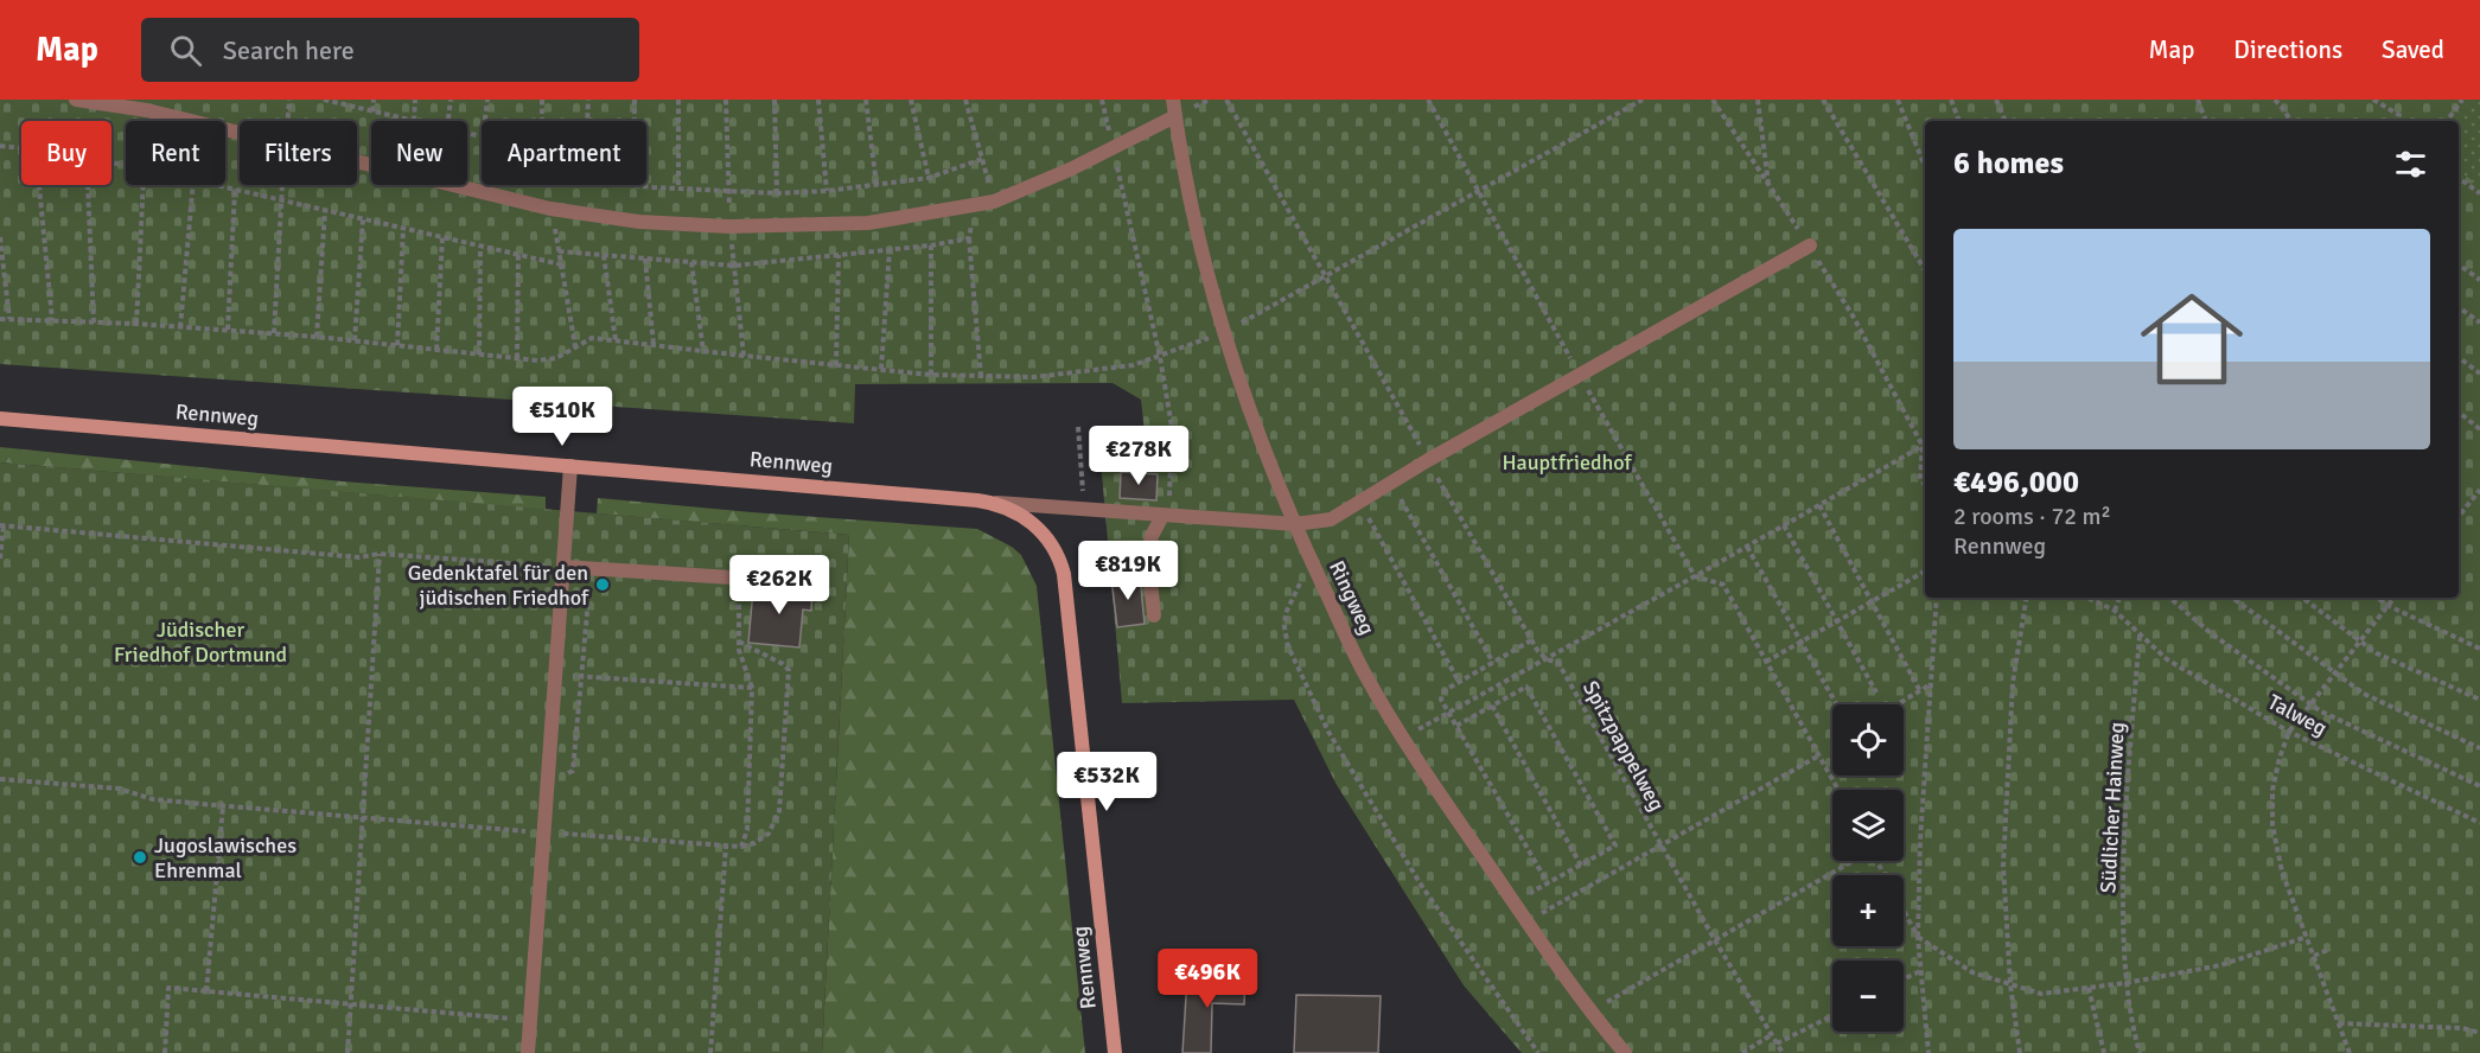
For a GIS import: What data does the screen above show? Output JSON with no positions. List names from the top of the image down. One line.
{"streets":{"street":["Rennweg"],"lane":["Ringweg"],"path":["Talweg","Spitzpappelweg","Südlicher Hainweg"]},"crossings":[["Talweg","Südlicher Hainweg"]],"parks":["Hauptfriedhof","Jüdischer Friedhof Dortmund"],"places":["Gedenktafel für den jüdischen Friedhof","Jugoslawisches Ehrenmal"],"page":{"header":"Map","search":"Search here","nav":["Map","Directions","Saved"],"chip":["Buy","Rent","Filters","New","Apartment"],"heading":"6 homes","list":[{"name":"€496,000","note":"2 rooms · 72 m² · Rennweg"}],"price":["€510K","€278K","€819K","€262K","€532K","€496K"],"map_buttons":["+","−"]}}
